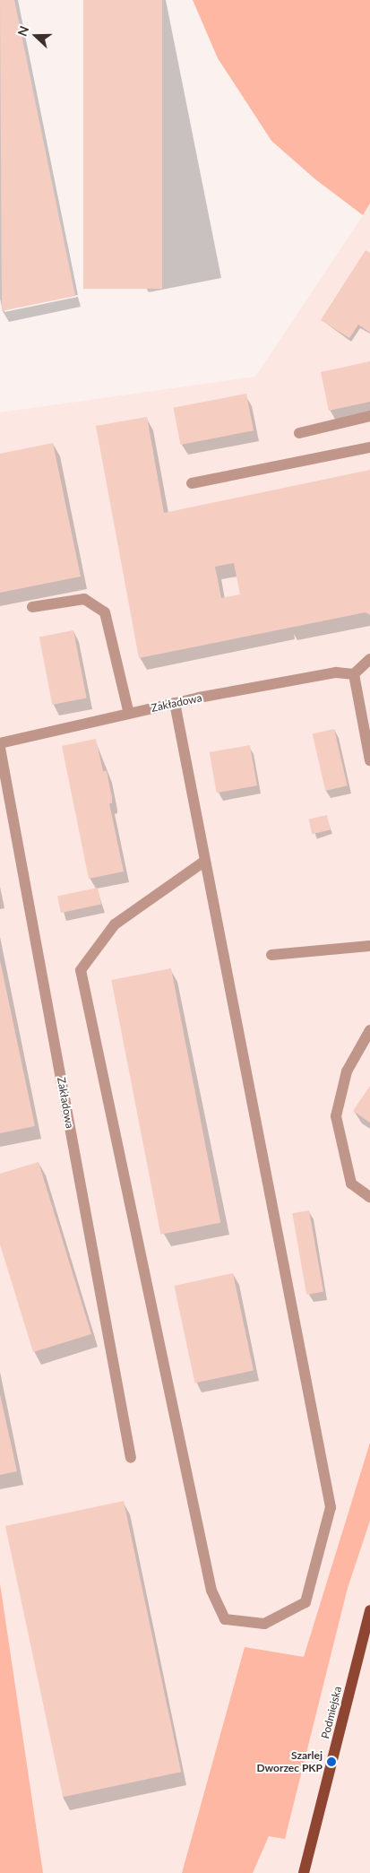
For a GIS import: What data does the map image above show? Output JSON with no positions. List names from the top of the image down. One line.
{"streets":{"main road":["Podmiejska"],"lane":["Zakładowa"]},"places":["Szarlej Dworzec PKP"],"north":"left"}
